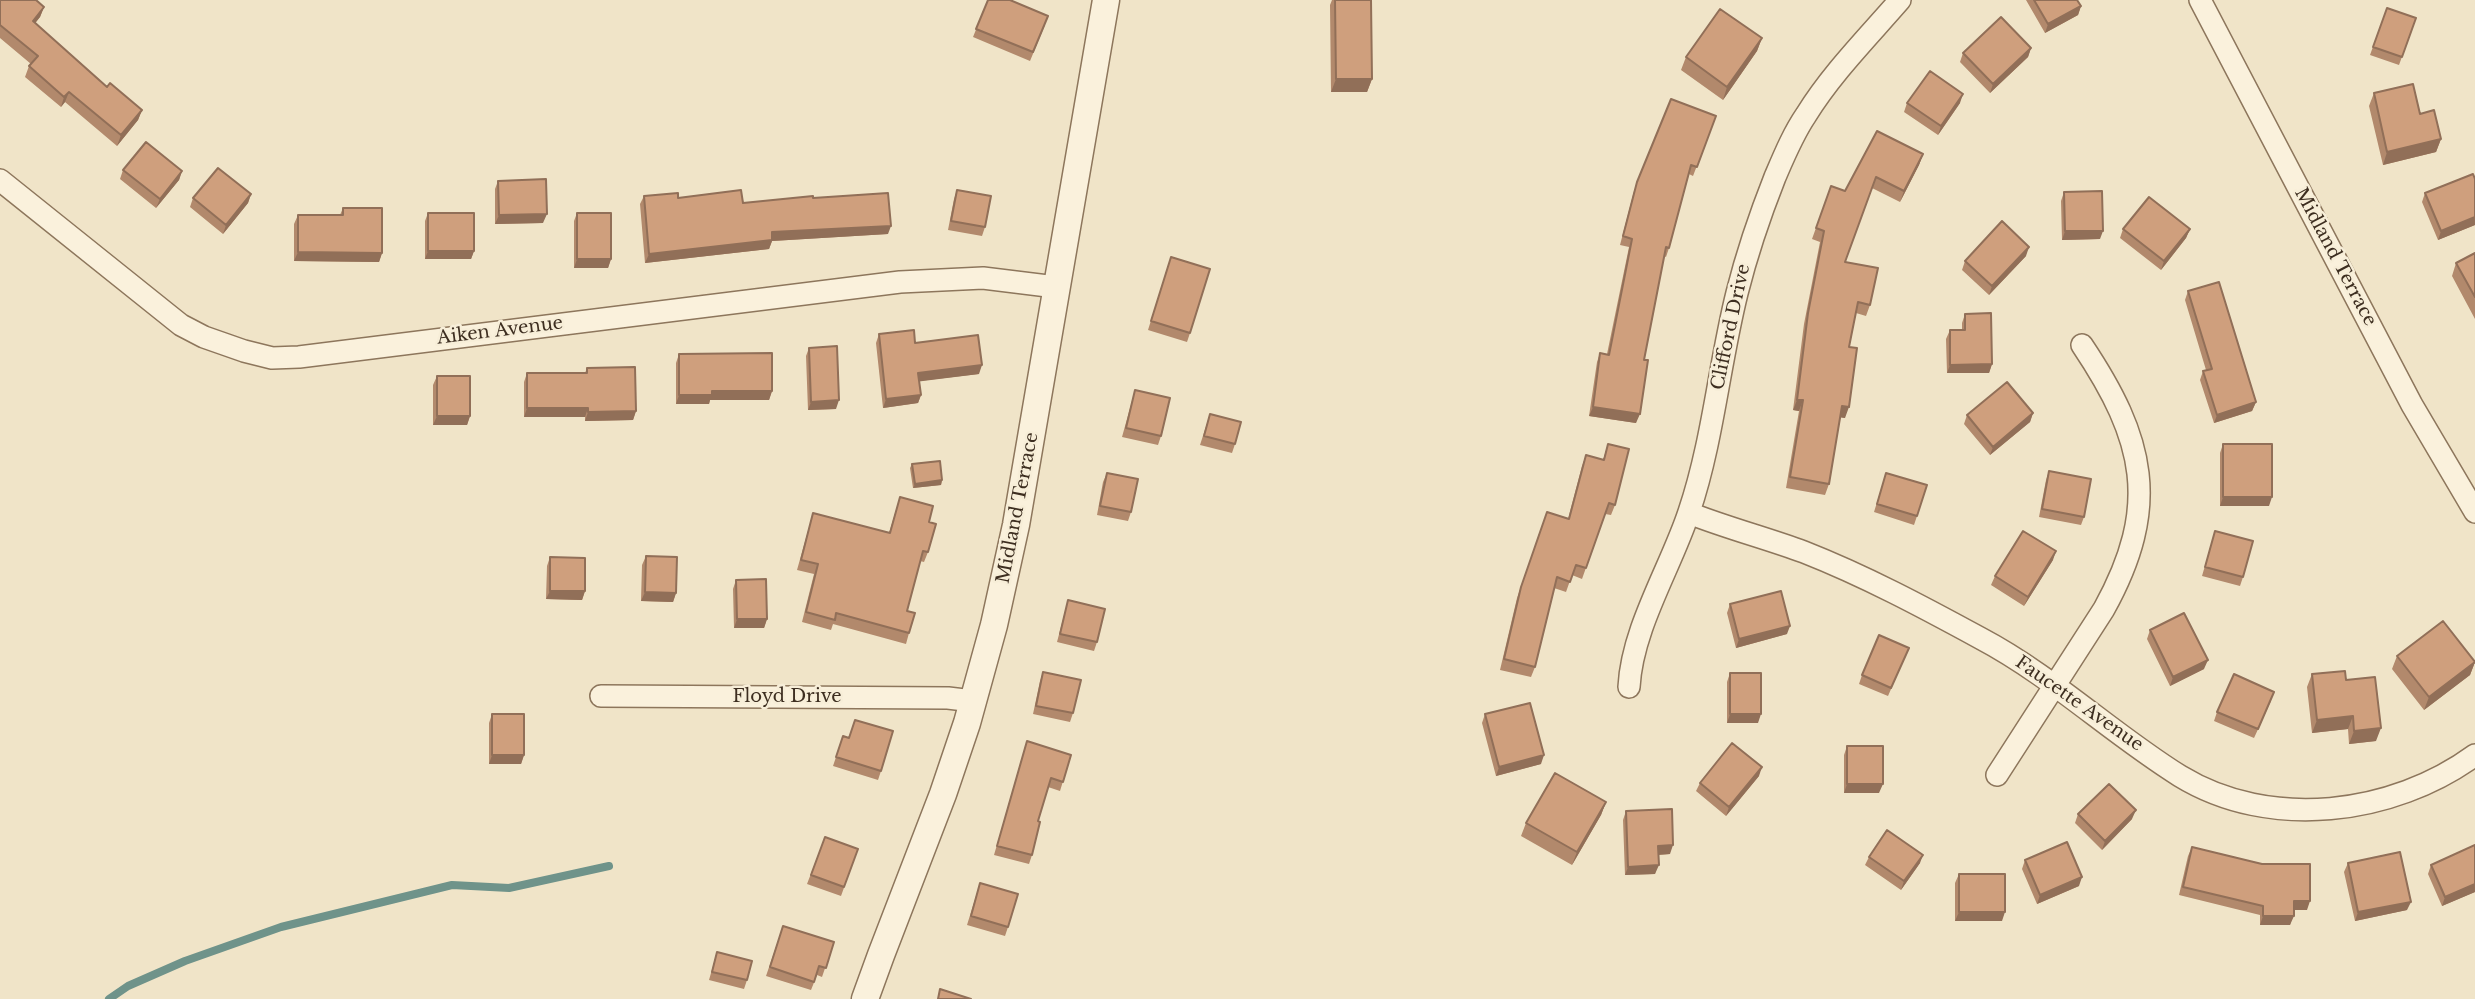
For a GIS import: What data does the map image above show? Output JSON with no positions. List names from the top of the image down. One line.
{"streets":{"street":["Midland Terrace","Clifford Drive","Aiken Avenue","Floyd Drive","Faucette Avenue"]},"crossings":[["Midland Terrace","Aiken Avenue"],["Midland Terrace","Floyd Drive"],["Clifford Drive","Faucette Avenue"]]}
